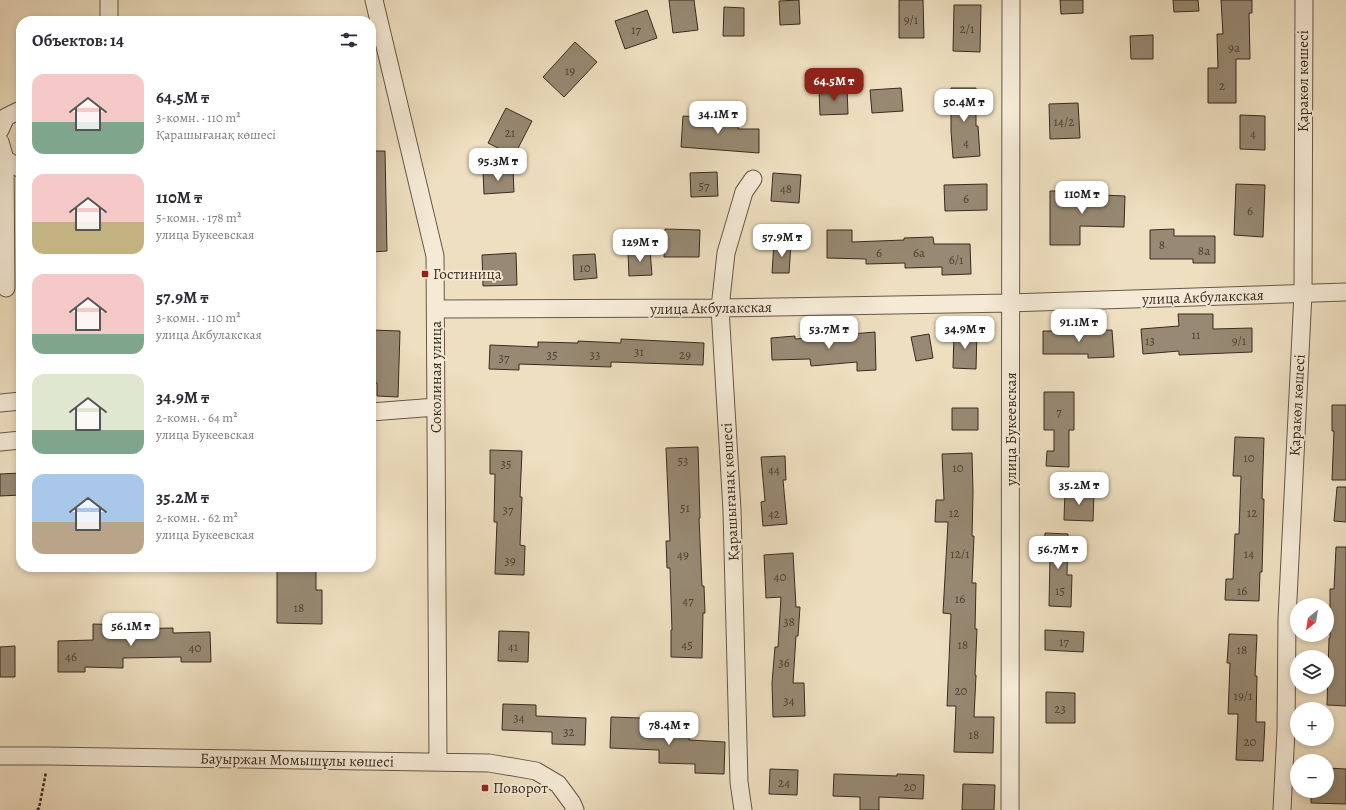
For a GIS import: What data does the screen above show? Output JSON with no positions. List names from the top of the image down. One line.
{"streets":{"street":["Қаракөл көшесі","улица Акбулакская","Соколиная улица","улица Букеевская","Қарашығанақ көшесі","Бауыржан Момышұлы көшесі"]},"crossings":[["Қаракөл көшесі","улица Акбулакская"],["улица Акбулакская","Соколиная улица"],["улица Акбулакская","улица Букеевская"],["улица Акбулакская","Қарашығанақ көшесі"],["Соколиная улица","Бауыржан Момышұлы көшесі"]],"places":{"transit":["Гостиница","Поворот"]},"house_numbers":["9/1","2/1","17","9а","19","2","14/2","21","4","4","57","48","6","6","8","8а","6","6а","6/1","10","11","13","9/1","31","35","33","29","37","7","10","53","35","10","44","51","37","12","12","42","12/1","14","49","39","40","15","16","16","47","18","38","17","45","18","41","40","18","46","36","20","19/1","34","23","34","32","18","20","24","20"],"north":"bottom left","page":{"heading":"Объектов: 14","list":[{"name":"64.5M ₸","note":"3-комн. · 110 m² · Қарашығанақ көшесі"},{"name":"110M ₸","note":"5-комн. · 178 m² · улица Букеевская"},{"name":"57.9M ₸","note":"3-комн. · 110 m² · улица Акбулакская"},{"name":"34.9M ₸","note":"2-комн. · 64 m² · улица Букеевская"},{"name":"35.2M ₸","note":"2-комн. · 62 m² · улица Букеевская"}],"price":["64.5M ₸","50.4M ₸","34.1M ₸","95.3M ₸","110M ₸","57.9M ₸","129M ₸","91.1M ₸","53.7M ₸","34.9M ₸","35.2M ₸","56.7M ₸","56.1M ₸","78.4M ₸"],"map_buttons":["+","−"]}}
